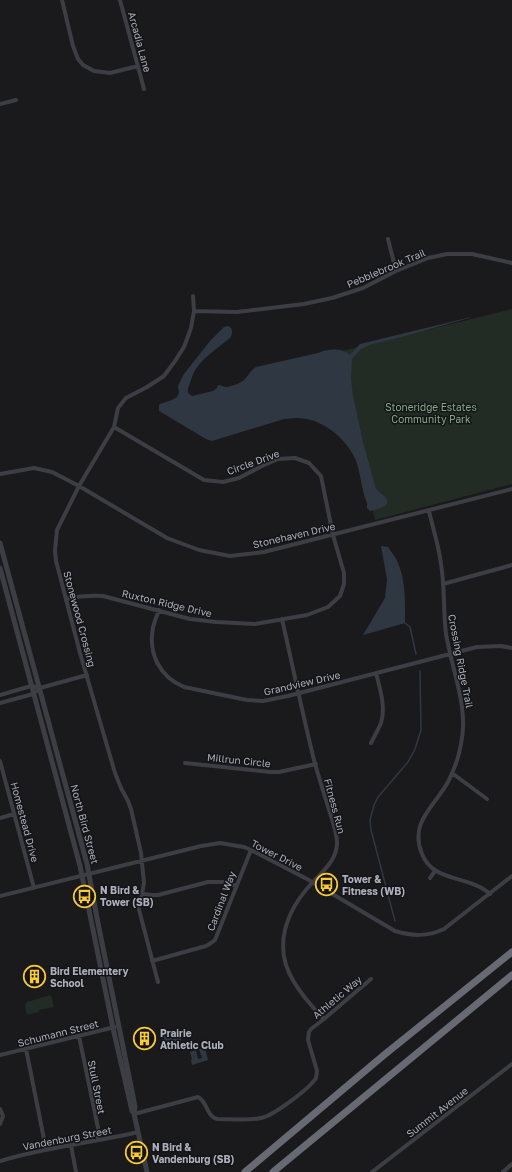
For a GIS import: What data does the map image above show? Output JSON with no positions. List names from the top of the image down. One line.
{"streets":{"street":["Arcadia Lane","Pebblebrook Trail","Circle Drive","Stonehaven Drive","Ruxton Ridge Drive","Stonewood Crossing","Crossing Ridge Trail","Grandview Drive","Millrun Circle","Fitness Run","Homestead Drive","North Bird Street","Tower Drive","Cardinal Way","Athletic Way","Schumann Street","Stull Street","Summit Avenue","Vandenburg Street"]},"crossings":[["Pebblebrook Trail","Stonewood Crossing"],["Circle Drive","Stonehaven Drive"],["Circle Drive","Ruxton Ridge Drive"],["Circle Drive","Stonewood Crossing"],["Stonehaven Drive","Ruxton Ridge Drive"],["Stonehaven Drive","Stonewood Crossing"],["Stonehaven Drive","Crossing Ridge Trail"],["Ruxton Ridge Drive","Stonewood Crossing"],["Ruxton Ridge Drive","Grandview Drive"],["Ruxton Ridge Drive","Fitness Run"],["Stonewood Crossing","Tower Drive"],["Stonewood Crossing","Cardinal Way"],["Crossing Ridge Trail","Grandview Drive"],["Grandview Drive","Fitness Run"],["Millrun Circle","Fitness Run"],["Fitness Run","Tower Drive"],["Fitness Run","Athletic Way"],["Homestead Drive","Tower Drive"],["North Bird Street","Tower Drive"],["North Bird Street","Athletic Way"],["North Bird Street","Schumann Street"],["North Bird Street","Vandenburg Street"],["Tower Drive","Cardinal Way"],["Schumann Street","Stull Street"],["Stull Street","Vandenburg Street"]],"parks":["Stoneridge Estates Community Park"],"places":{"bus stop":["Tower & Fitness (WB)","N Bird & Tower (SB)","N Bird & Vandenburg (SB)"],"building":["Bird Elementery School","Prairie Athletic Club"]}}
